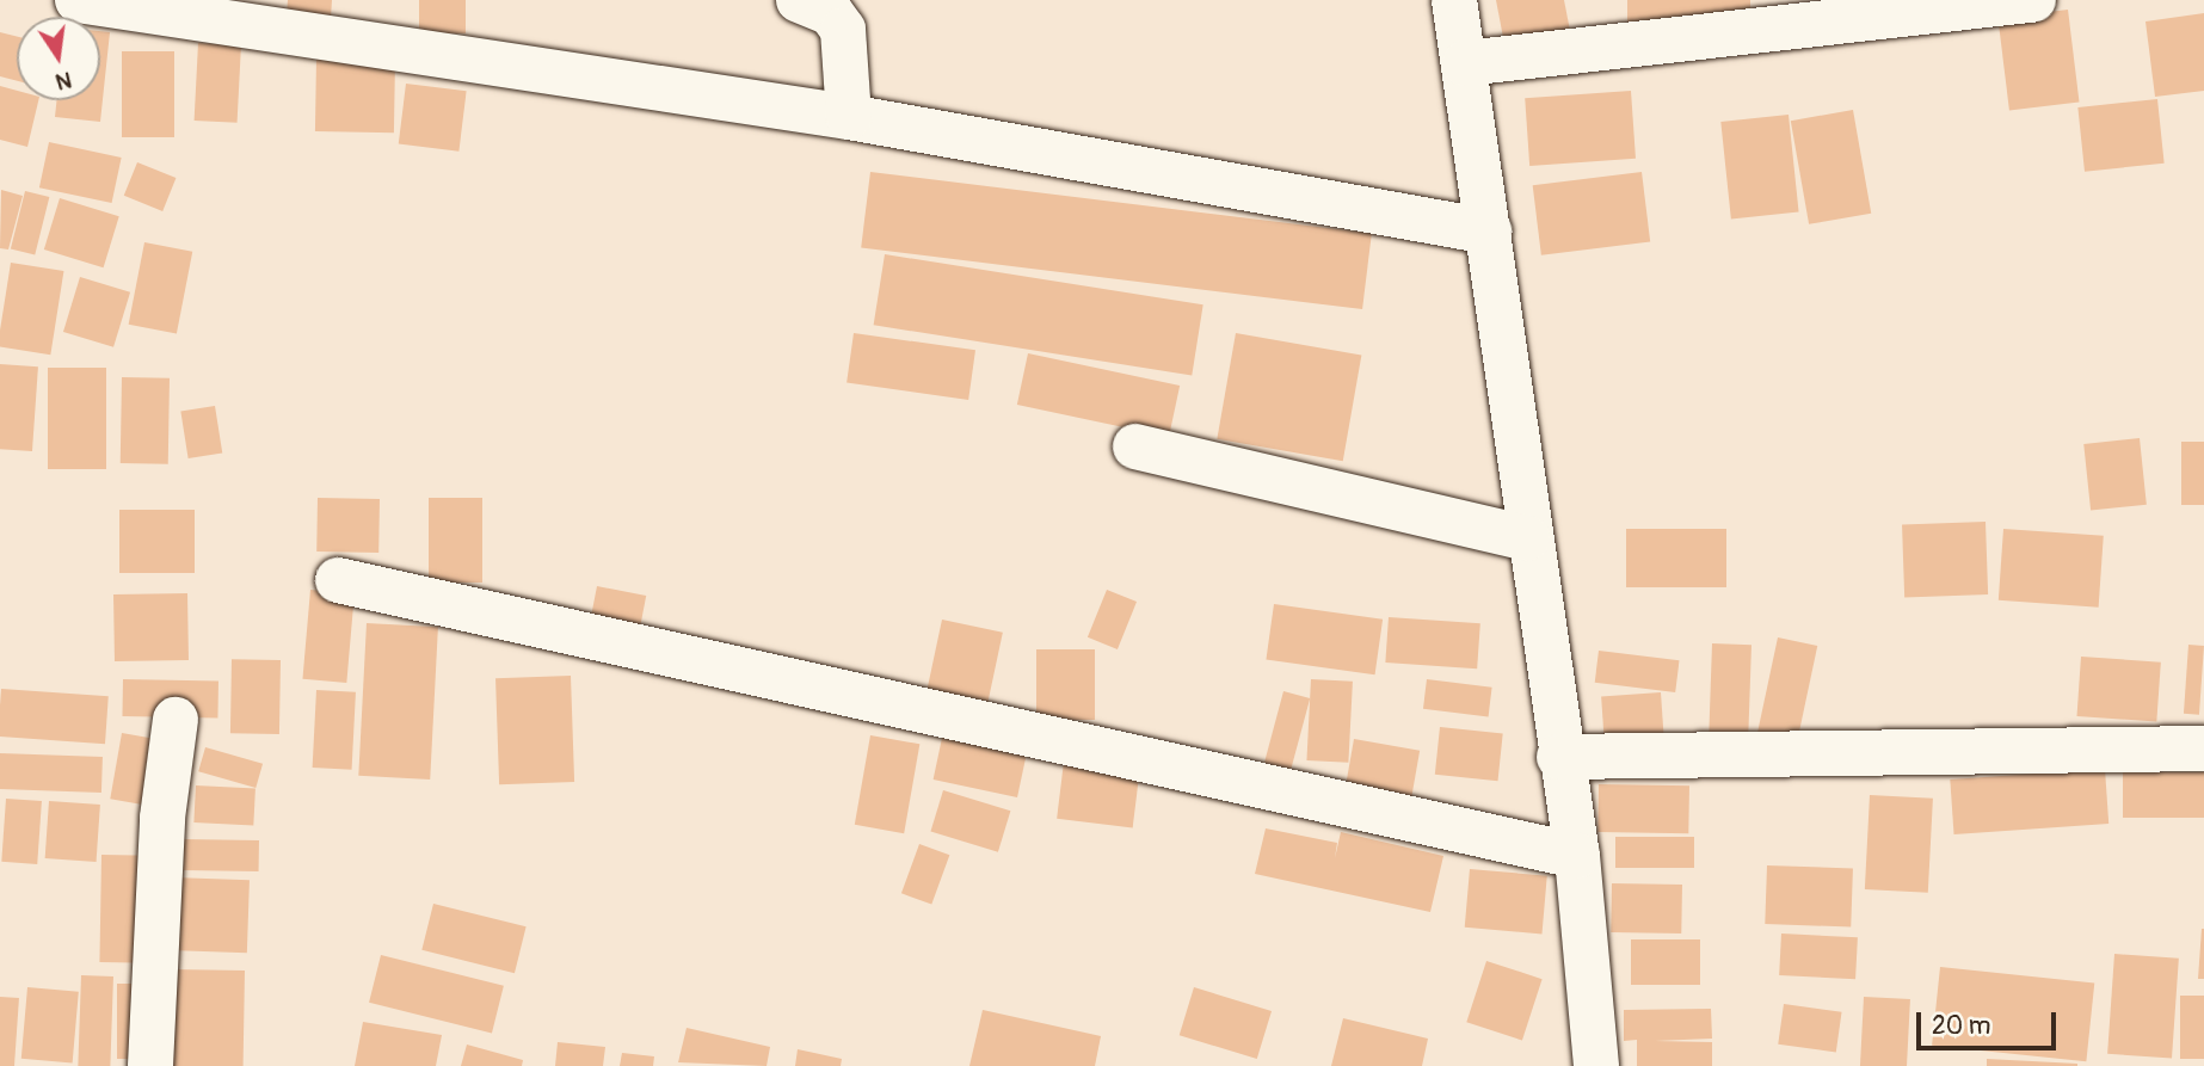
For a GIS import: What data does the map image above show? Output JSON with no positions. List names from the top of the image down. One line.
{"scale_bar":"20 m","north":"bottom"}
